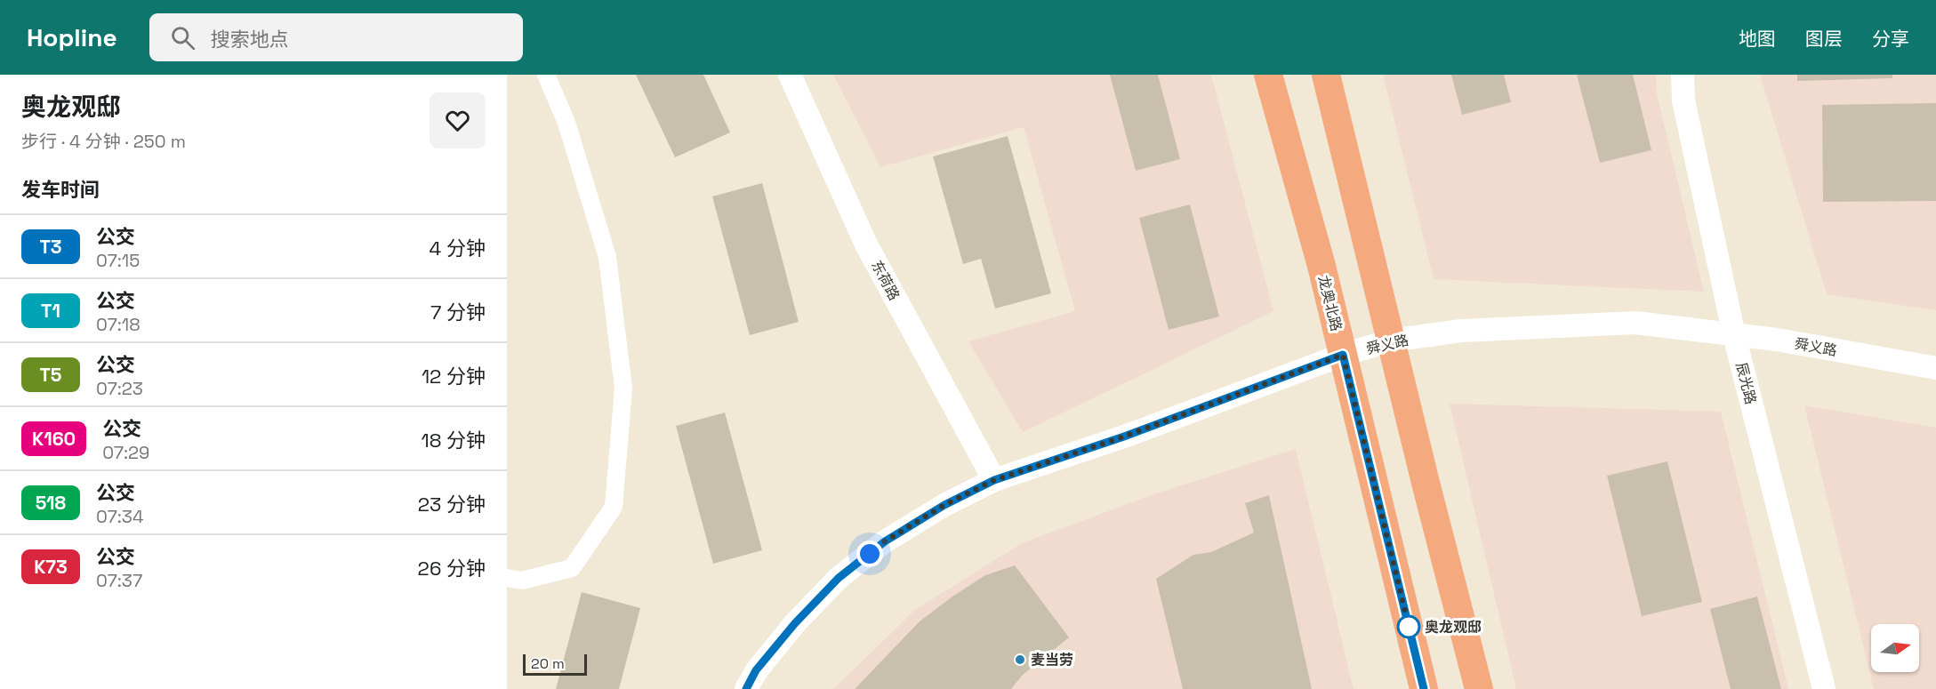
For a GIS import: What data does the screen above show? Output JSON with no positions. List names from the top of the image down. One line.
{"streets":{"main road":["龙奥北路"],"street":["东荷路","舜义路","辰光路"]},"crossings":[["东荷路","舜义路"],["龙奥北路","舜义路"],["舜义路","辰光路"]],"places":["奥龙观邸","麦当劳"],"lines":["bus line T3"],"scale_bar":"20 m","north":"right","page":{"header":"Hopline","search":"搜索地点","nav":["地图","图层","分享"],"heading":[["奥龙观邸","步行 · 4 分钟 · 250 m"],"发车时间"],"list":[{"mark":"T3","name":"公交","note":"07:15","value":"4 分钟"},{"mark":"T1","name":"公交","note":"07:18","value":"7 分钟"},{"mark":"T5","name":"公交","note":"07:23","value":"12 分钟"},{"mark":"K160","name":"公交","note":"07:29","value":"18 分钟"},{"mark":"518","name":"公交","note":"07:34","value":"23 分钟"},{"mark":"K73","name":"公交","note":"07:37","value":"26 分钟"}],"scale":"20 m"}}
